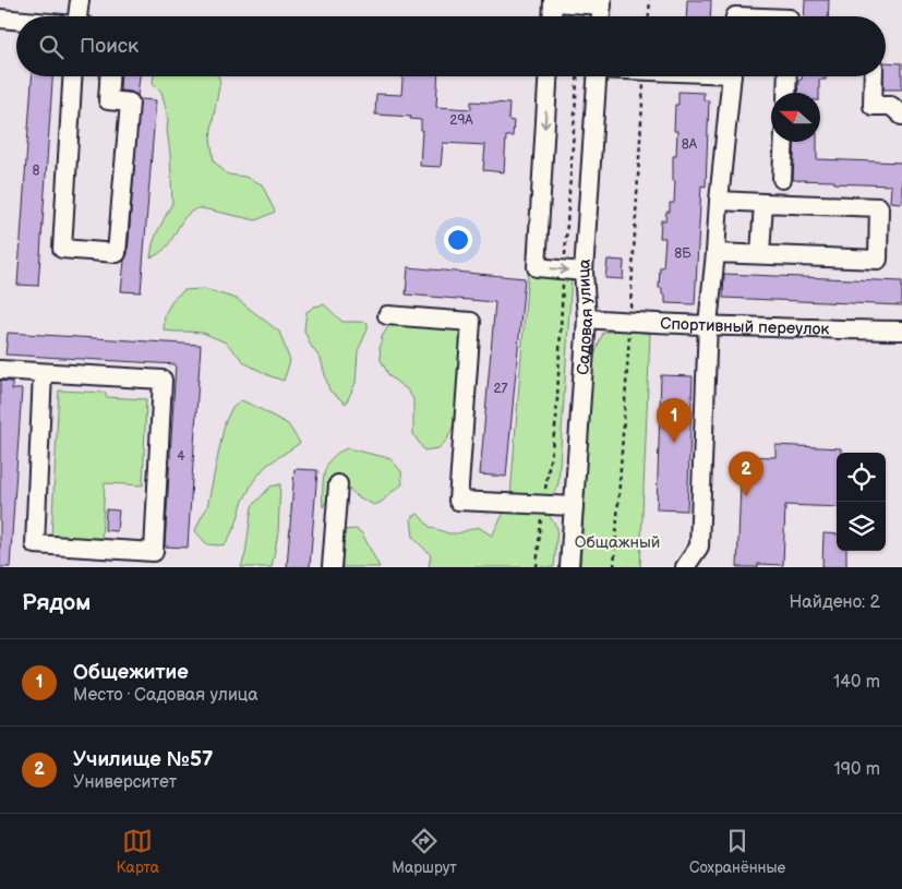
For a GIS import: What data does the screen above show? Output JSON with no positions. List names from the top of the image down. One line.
{"streets":{"street":["Садовая улица","Спортивный переулок"]},"crossings":[["Садовая улица","Спортивный переулок"]],"parks":["Общажный"],"house_numbers":["29А","8А","8","8Б","27","4"],"north":"left","page":{"search":"Поиск","pins":["1","2"],"heading":["Рядом","Найдено: 2"],"list":[{"mark":"1","name":"Общежитие","note":"Место · Садовая улица","value":"140 m"},{"mark":"2","name":"Училище №57","note":"Университет","value":"190 m"}],"nav":["Карта","Маршрут","Сохранённые"]}}
